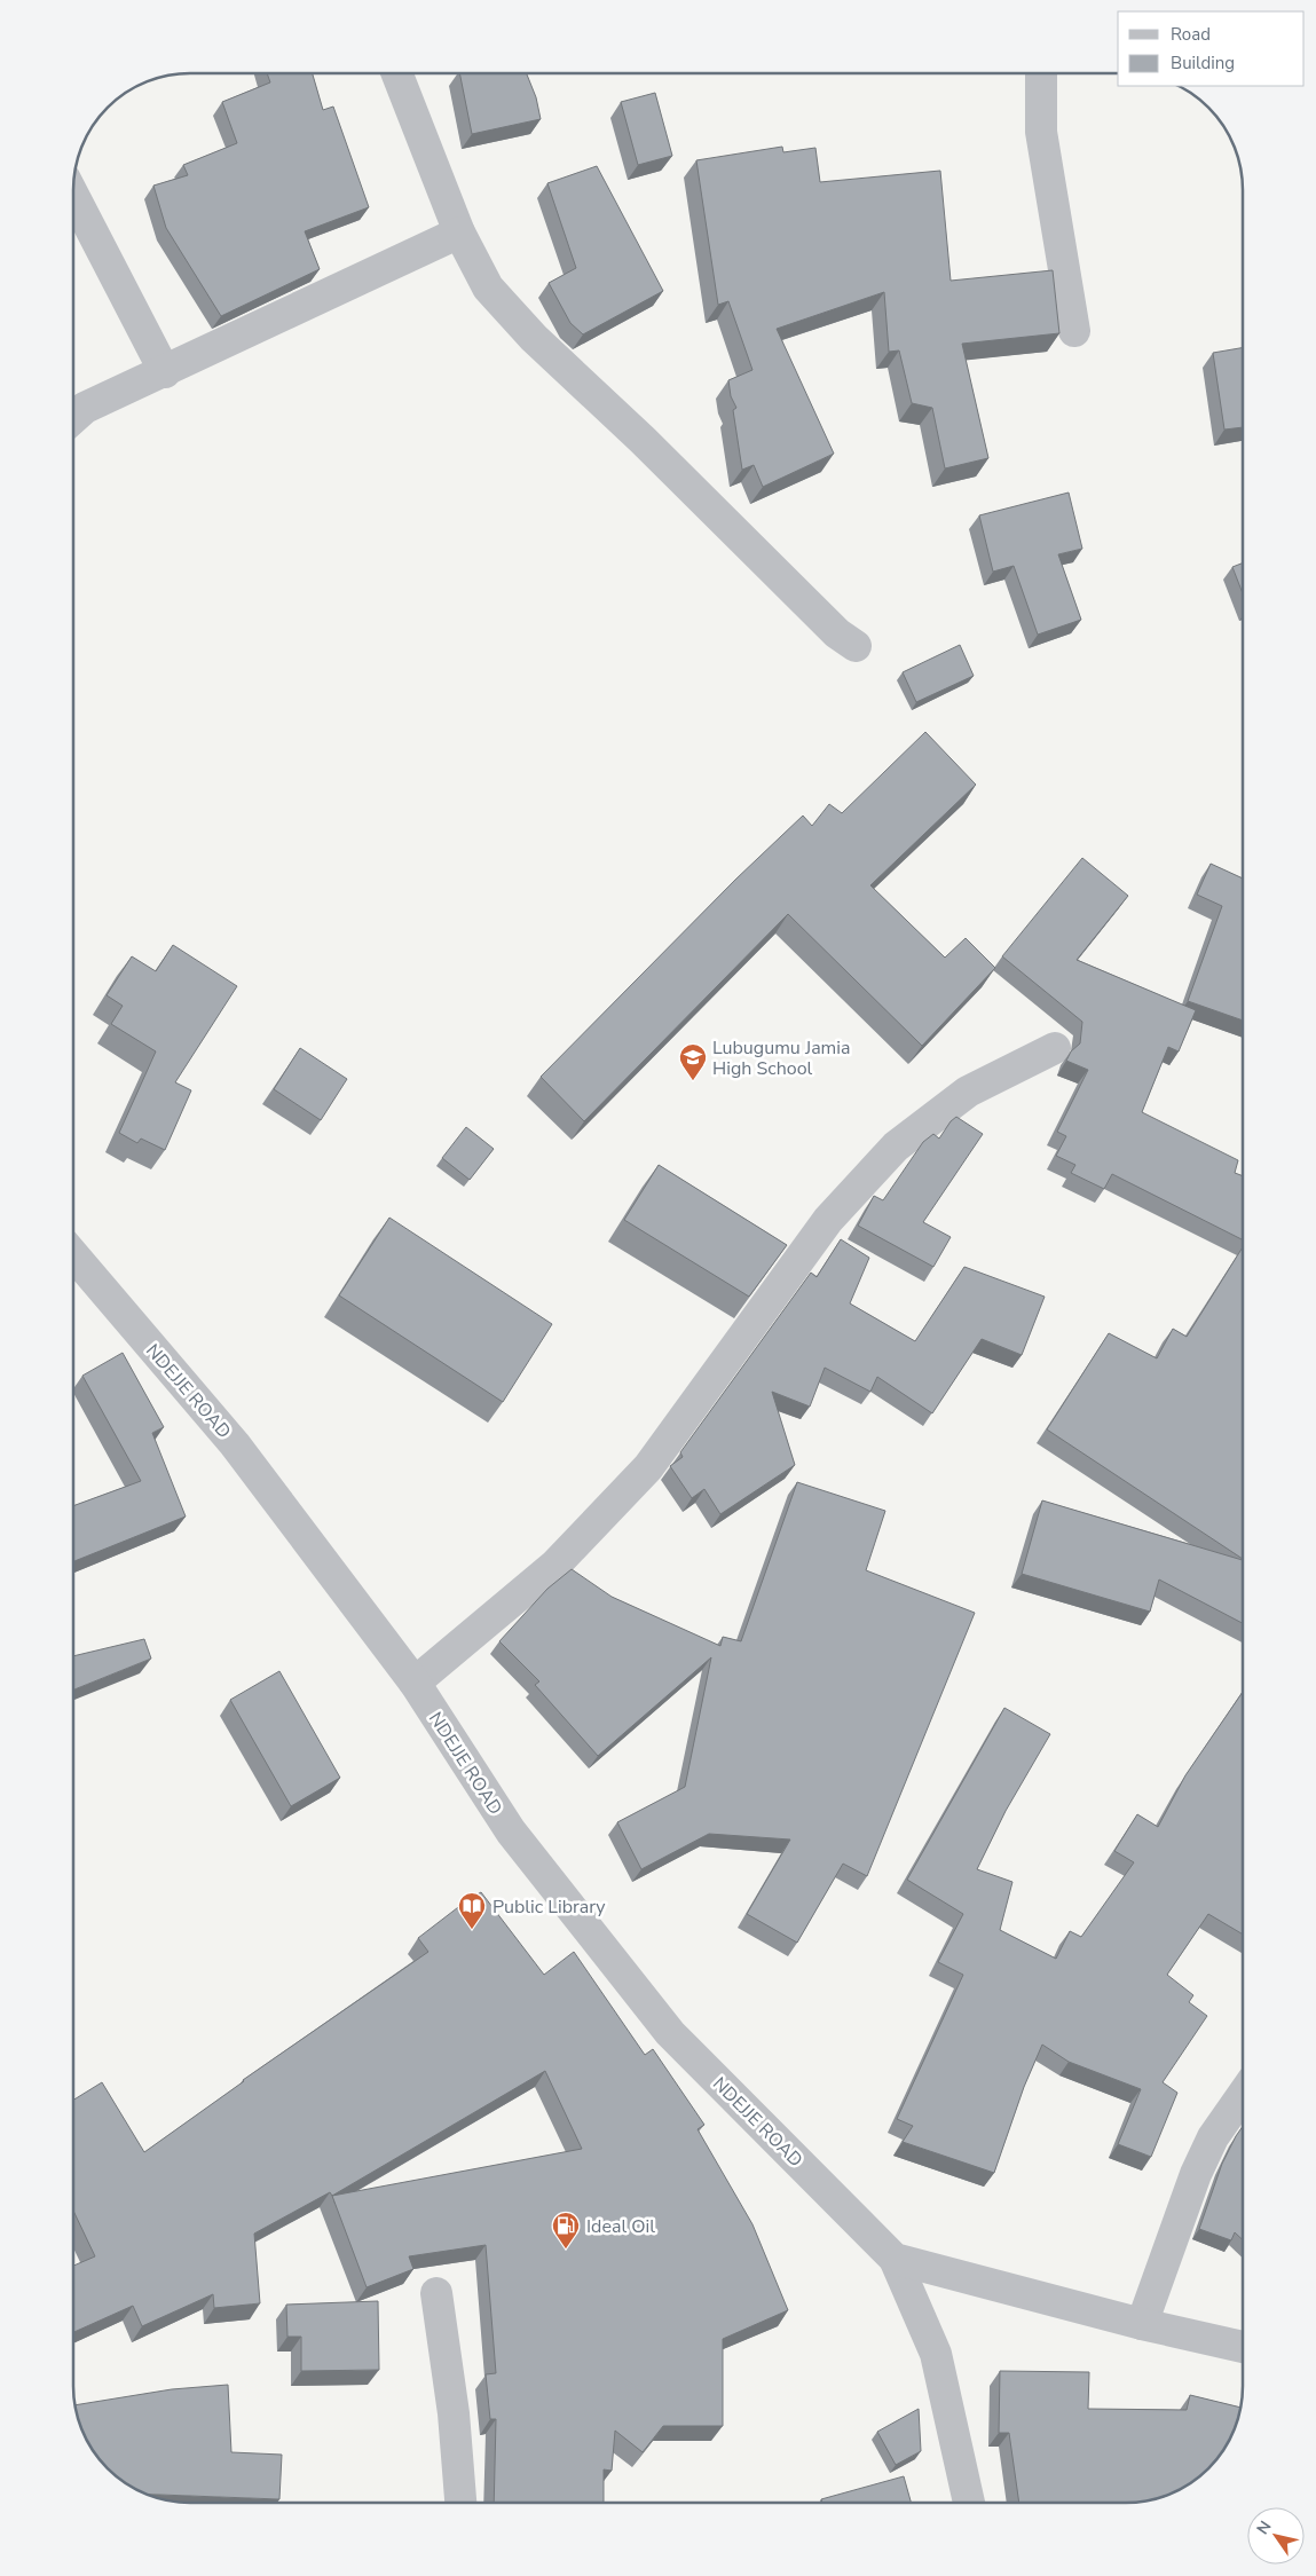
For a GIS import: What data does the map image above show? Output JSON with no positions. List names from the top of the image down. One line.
{"streets":{"street":["NDEJJE ROAD"]},"places":{"school or university":["Lubugumu Jamia High School"],"library":["Public Library"],"fuel station":["Ideal Oil"]},"legend":["Road","Building"],"north":"top left"}
